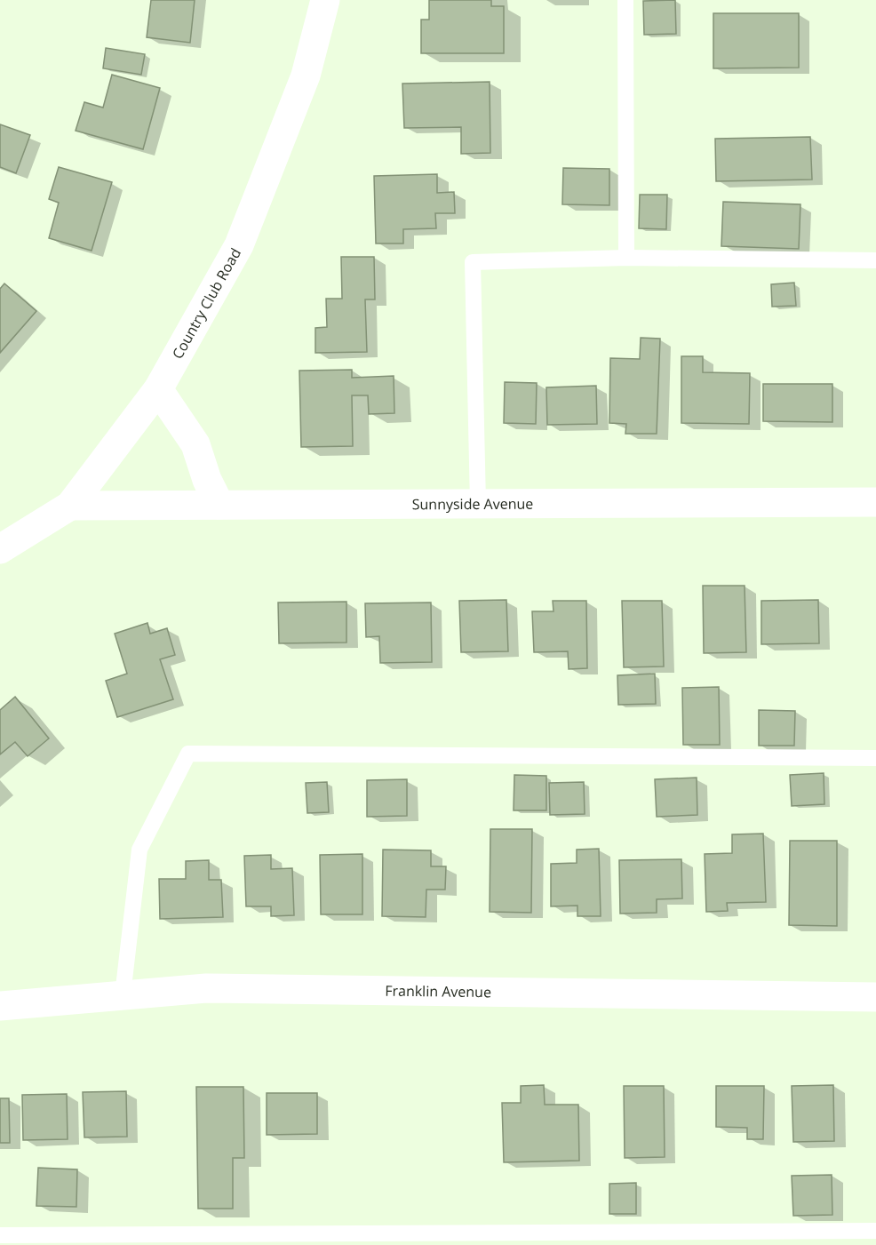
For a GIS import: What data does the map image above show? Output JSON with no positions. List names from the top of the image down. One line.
{"streets":{"street":["Country Club Road","Sunnyside Avenue","Franklin Avenue"]},"crossings":[["Country Club Road","Sunnyside Avenue"]]}
